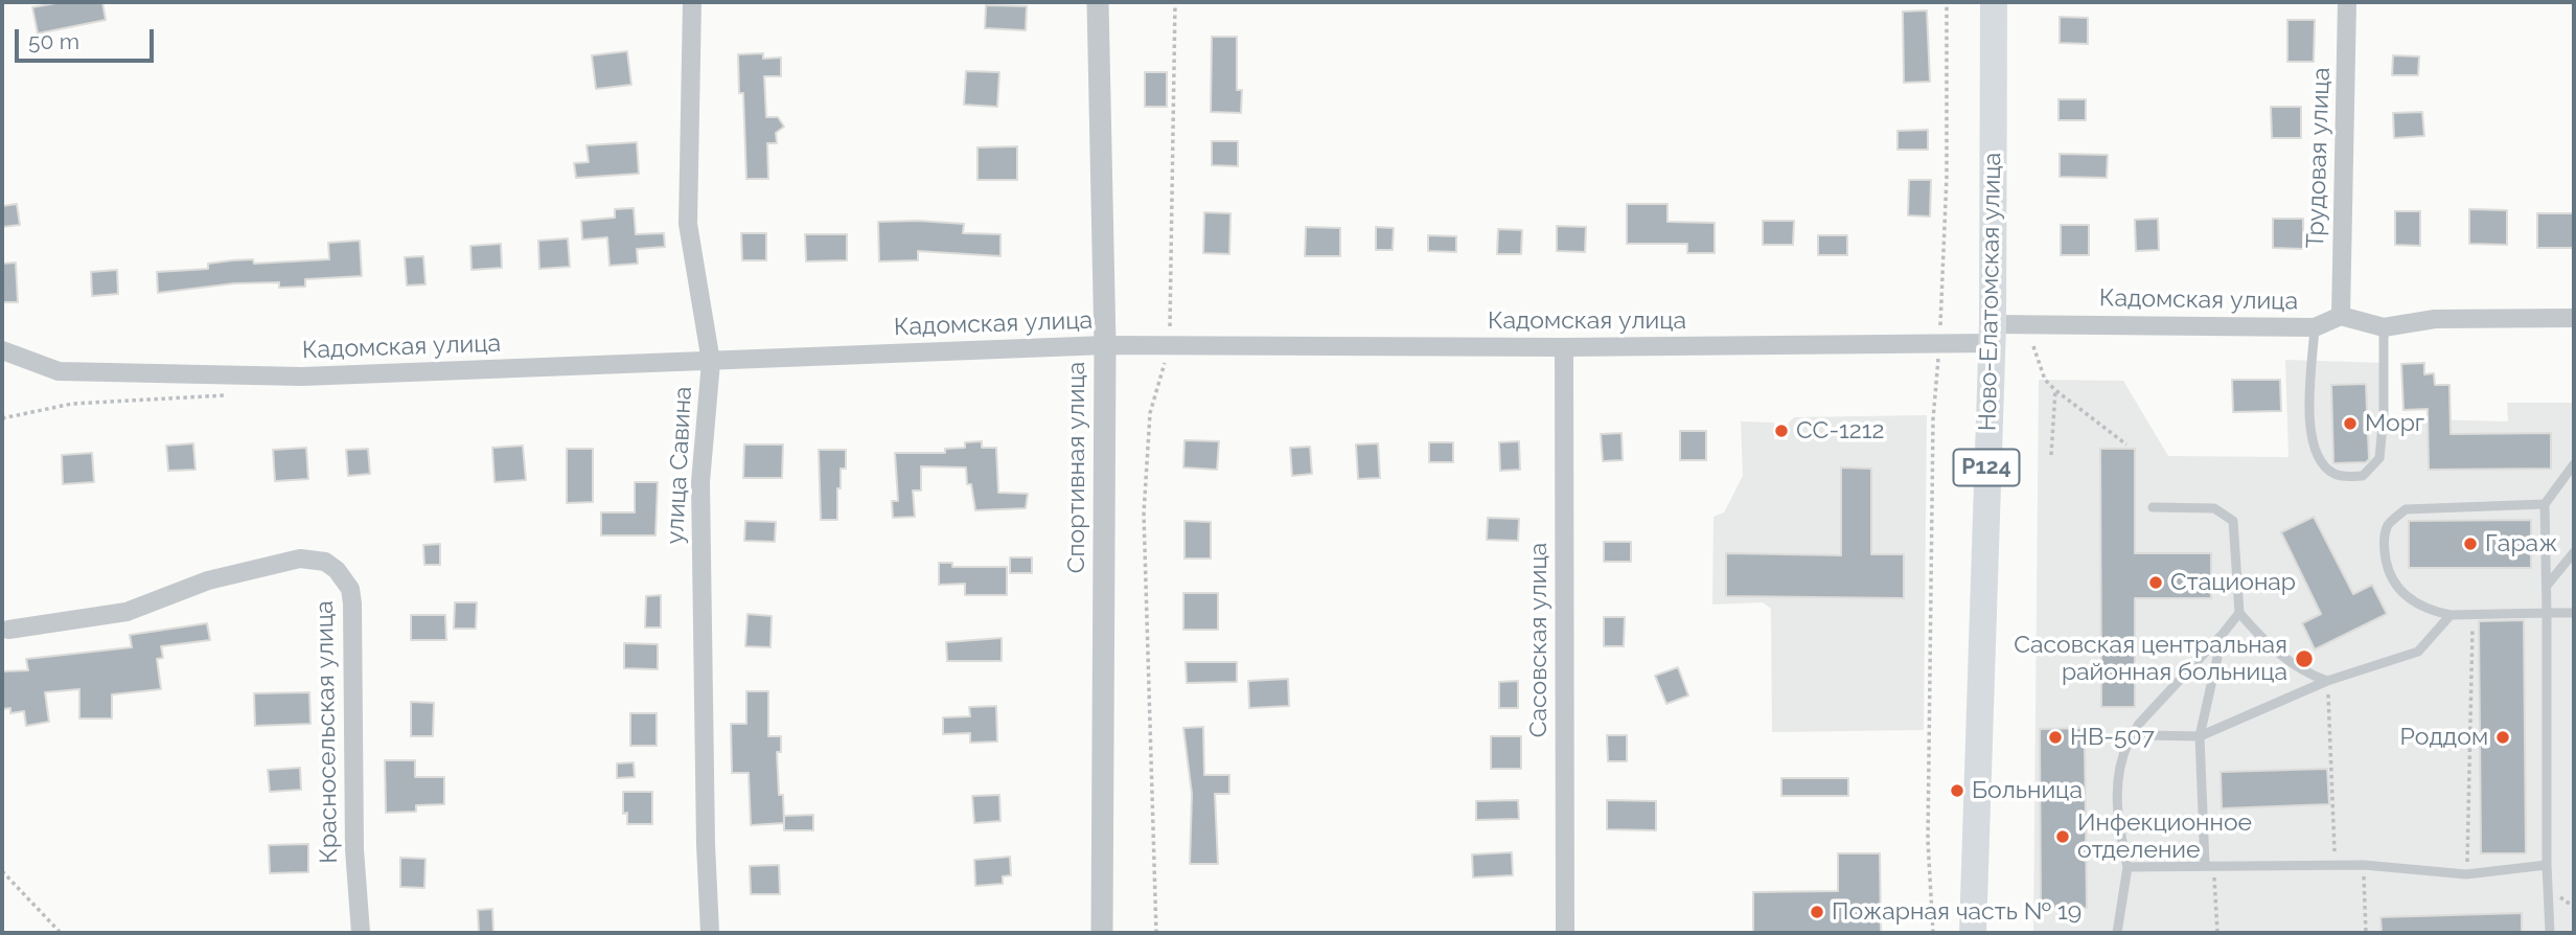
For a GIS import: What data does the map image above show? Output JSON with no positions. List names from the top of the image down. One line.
{"streets":{"main road":["Ново-Елатомская улица","Р124"],"street":["Трудовая улица","Кадомская улица","улица Савина","Спортивная улица","Сасовская улица","Красносельская улица"]},"crossings":[["Трудовая улица","Кадомская улица"],["Ново-Елатомская улица","Кадомская улица"],["Кадомская улица","улица Савина"],["Кадомская улица","Спортивная улица"],["Кадомская улица","Сасовская улица"]],"places":["Морг","СС-1212","Гараж","Стационар","Сасовская центральная районная больница","НВ-507","Роддом","Больница","Инфекционное отделение","Пожарная часть № 19"],"scale_bar":"50 m"}
